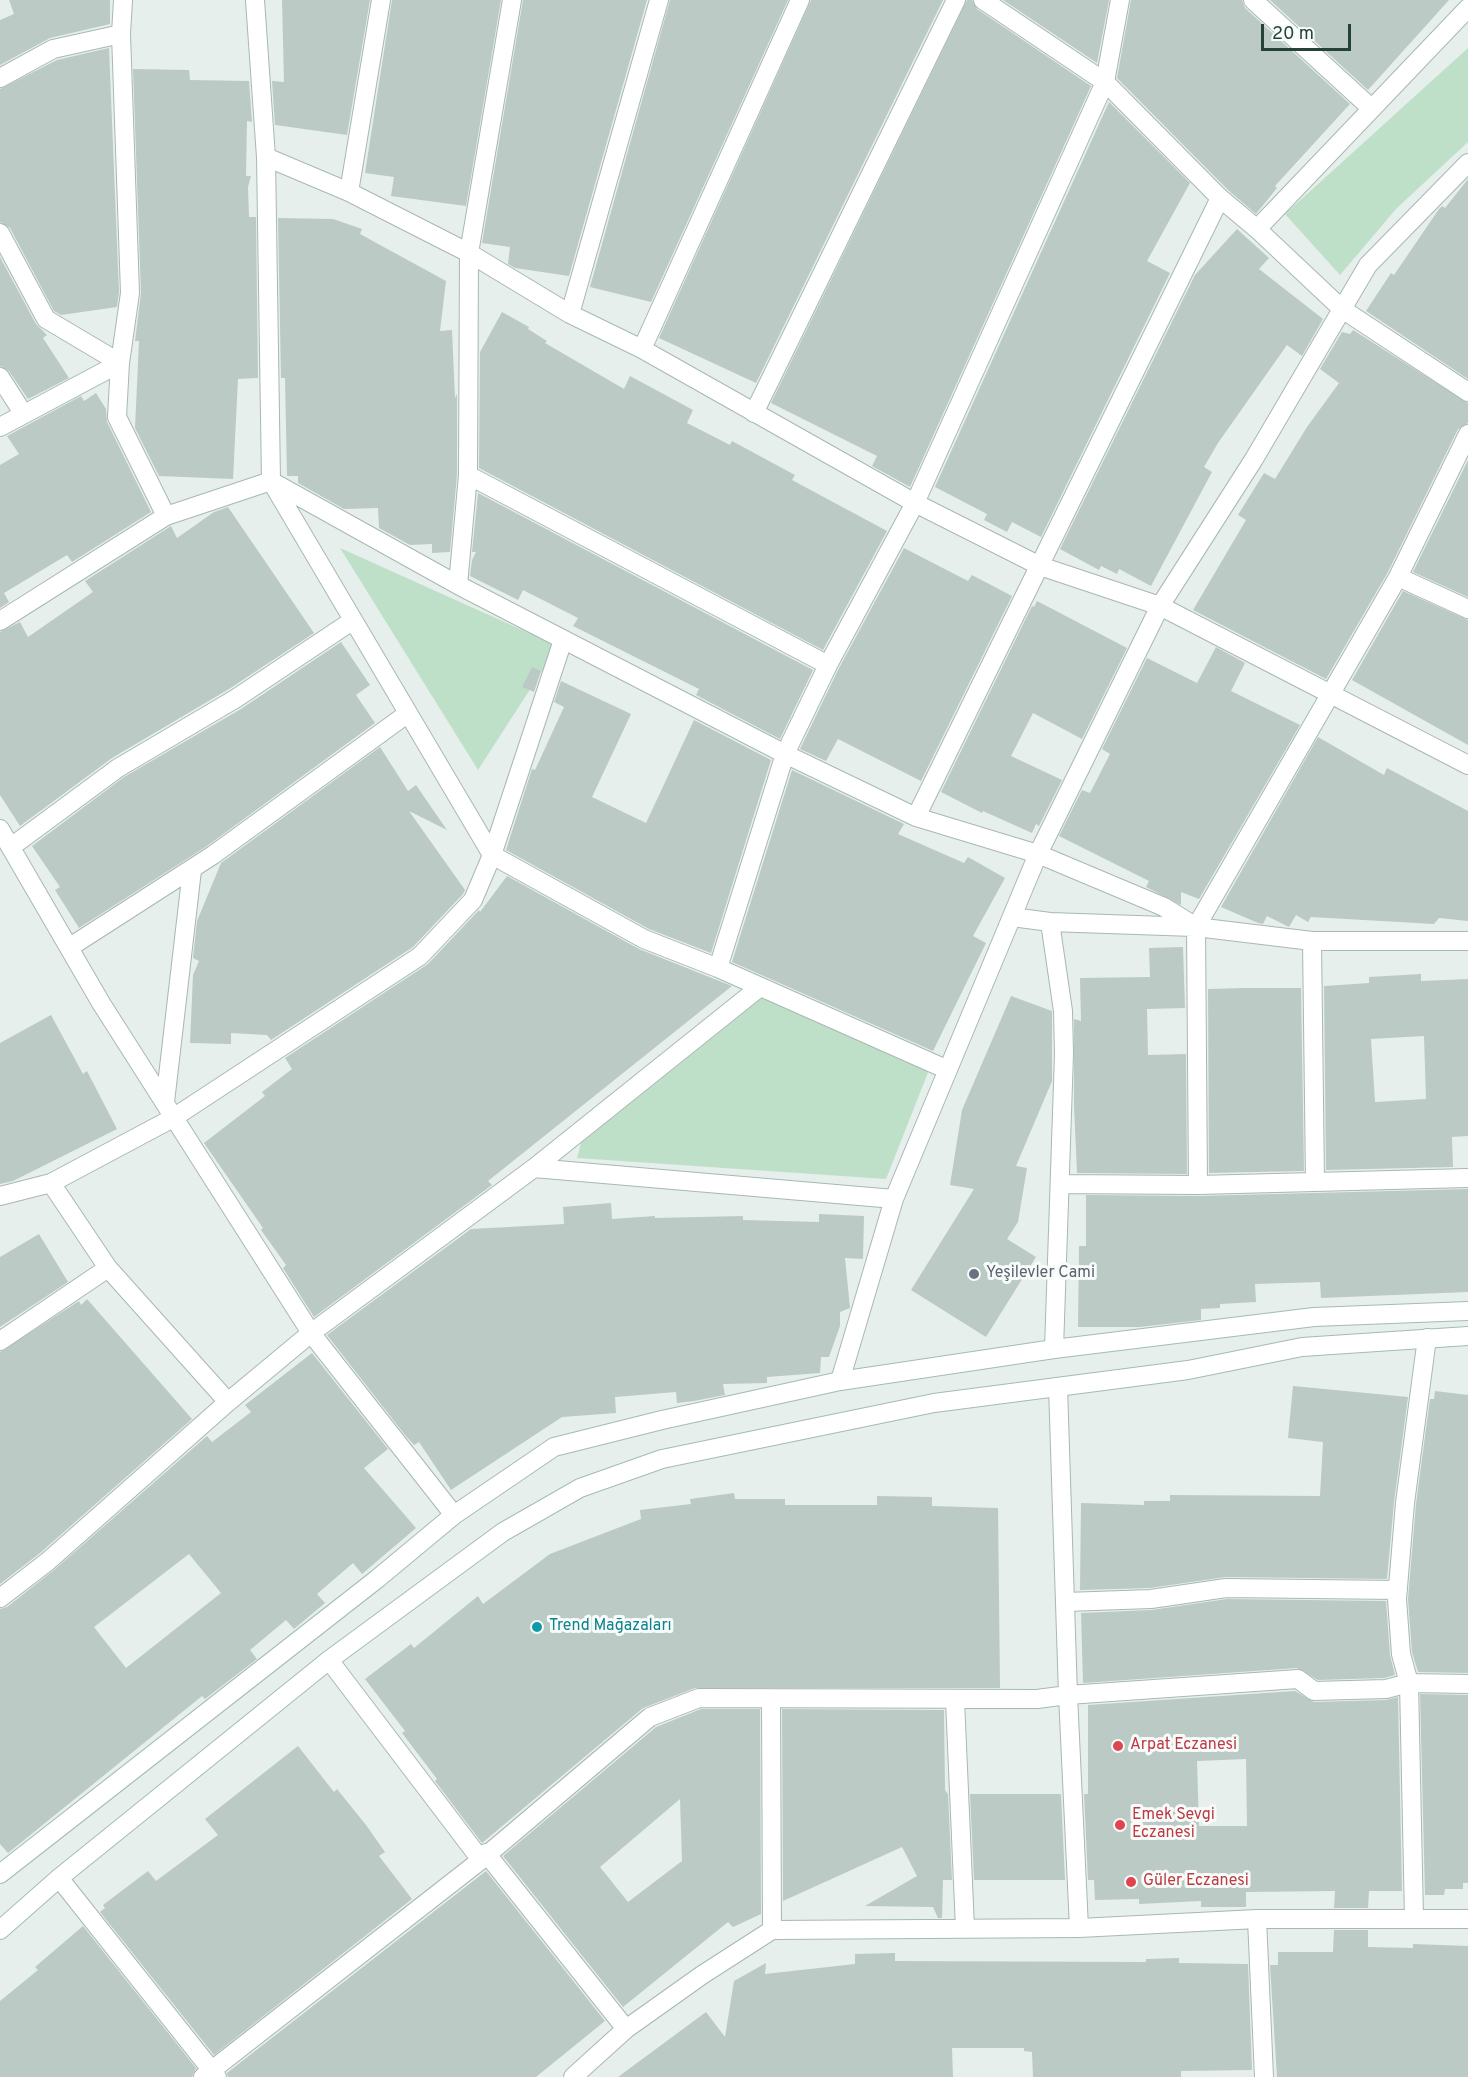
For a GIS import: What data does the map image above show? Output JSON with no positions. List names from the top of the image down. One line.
{"places":["Yeşilevler Cami","Trend Mağazaları","Arpat Eczanesi","Emek Sevgi Eczanesi","Güler Eczanesi"],"scale_bar":"20 m"}
